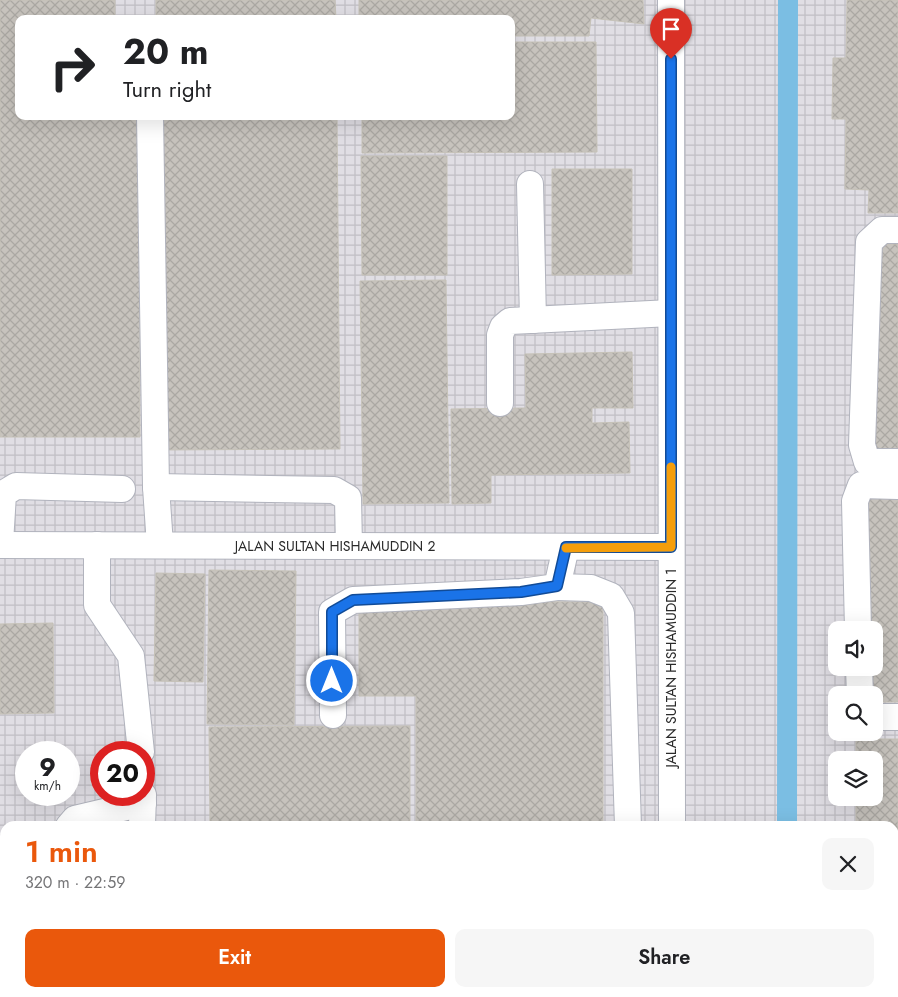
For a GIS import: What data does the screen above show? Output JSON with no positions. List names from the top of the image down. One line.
{"streets":{"street":["JALAN SULTAN HISHAMUDDIN 2","JALAN SULTAN HISHAMUDDIN 1"]},"crossings":[["JALAN SULTAN HISHAMUDDIN 2","JALAN SULTAN HISHAMUDDIN 1"]],"page":{"turn":["20 m","Turn right"],"speed":"9 km/h","limit":"20","heading":["1 min","320 m · 22:59"],"buttons":["Exit","Share"]}}
